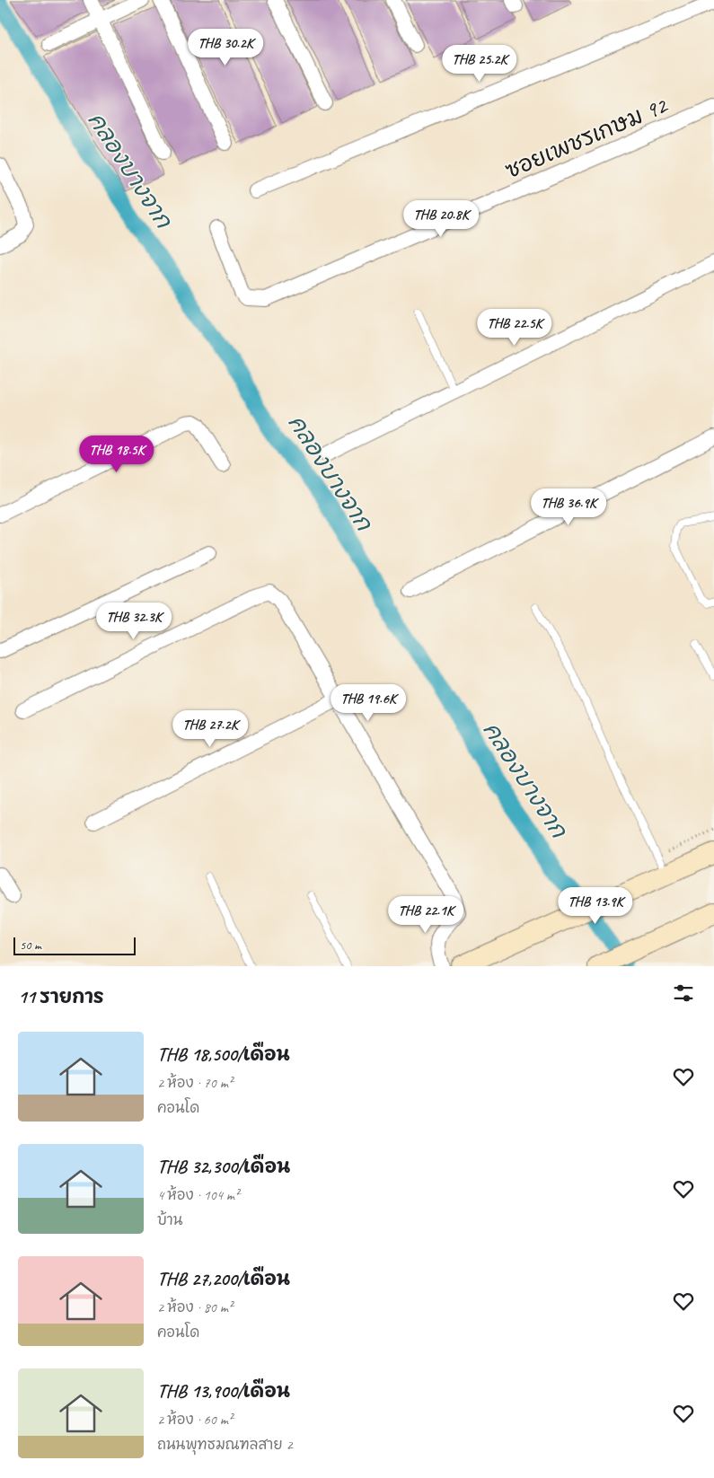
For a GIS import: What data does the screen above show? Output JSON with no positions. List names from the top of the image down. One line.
{"streets":{"street":["ซอยเพชรเกษม 92"]},"water":["คลองบางจาก"],"scale_bar":"50 m","page":{"price":["THB 30.2K","THB 25.2K","THB 20.8K","THB 22.5K","THB 18.5K","THB 36.9K","THB 32.3K","THB 19.6K","THB 27.2K","THB 13.9K","THB 22.1K"],"scale":"50 m","heading":"11 รายการ","list":[{"name":"THB 18,500/เดือน","note":"2 ห้อง · 70 m² · คอนโด"},{"name":"THB 32,300/เดือน","note":"4 ห้อง · 104 m² · บ้าน"},{"name":"THB 27,200/เดือน","note":"2 ห้อง · 80 m² · คอนโด"},{"name":"THB 13,900/เดือน","note":"2 ห้อง · 60 m² · ถนนพุทธมณฑลสาย 2"}]}}
